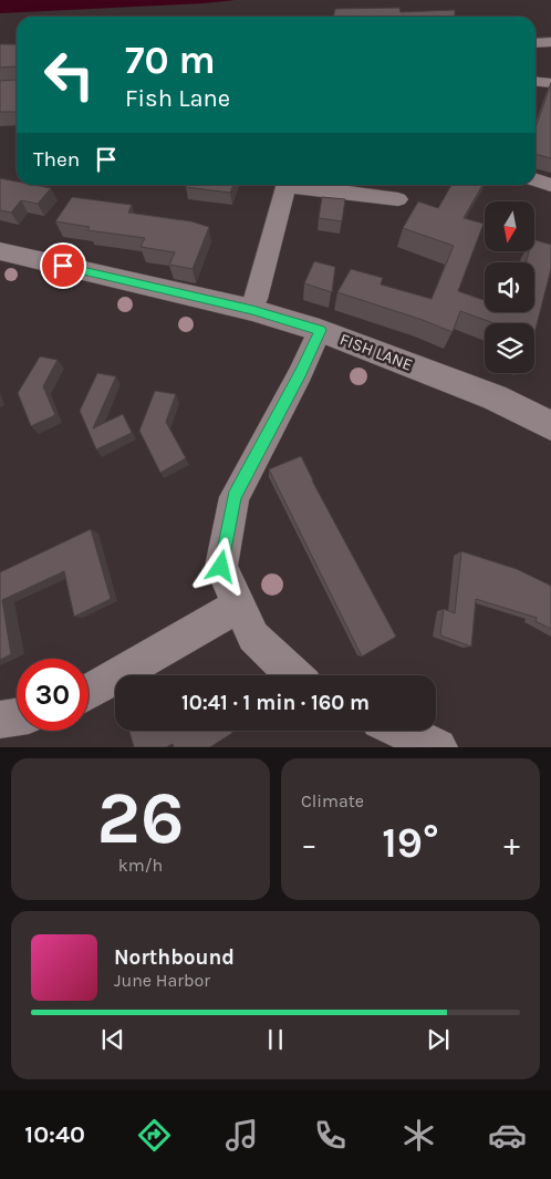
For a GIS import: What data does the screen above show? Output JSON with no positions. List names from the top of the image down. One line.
{"streets":{"street":["FISH LANE"]},"north":"bottom","page":{"turn":["70 m","Fish Lane"],"then":"Then","limit":"30","trip":"10:41 · 1 min · 160 m","tile":[["26","km/h"],"Climate"],"heat":["−","19°","+"],"song":["Northbound","June Harbor"],"tabs":"10:40"}}
